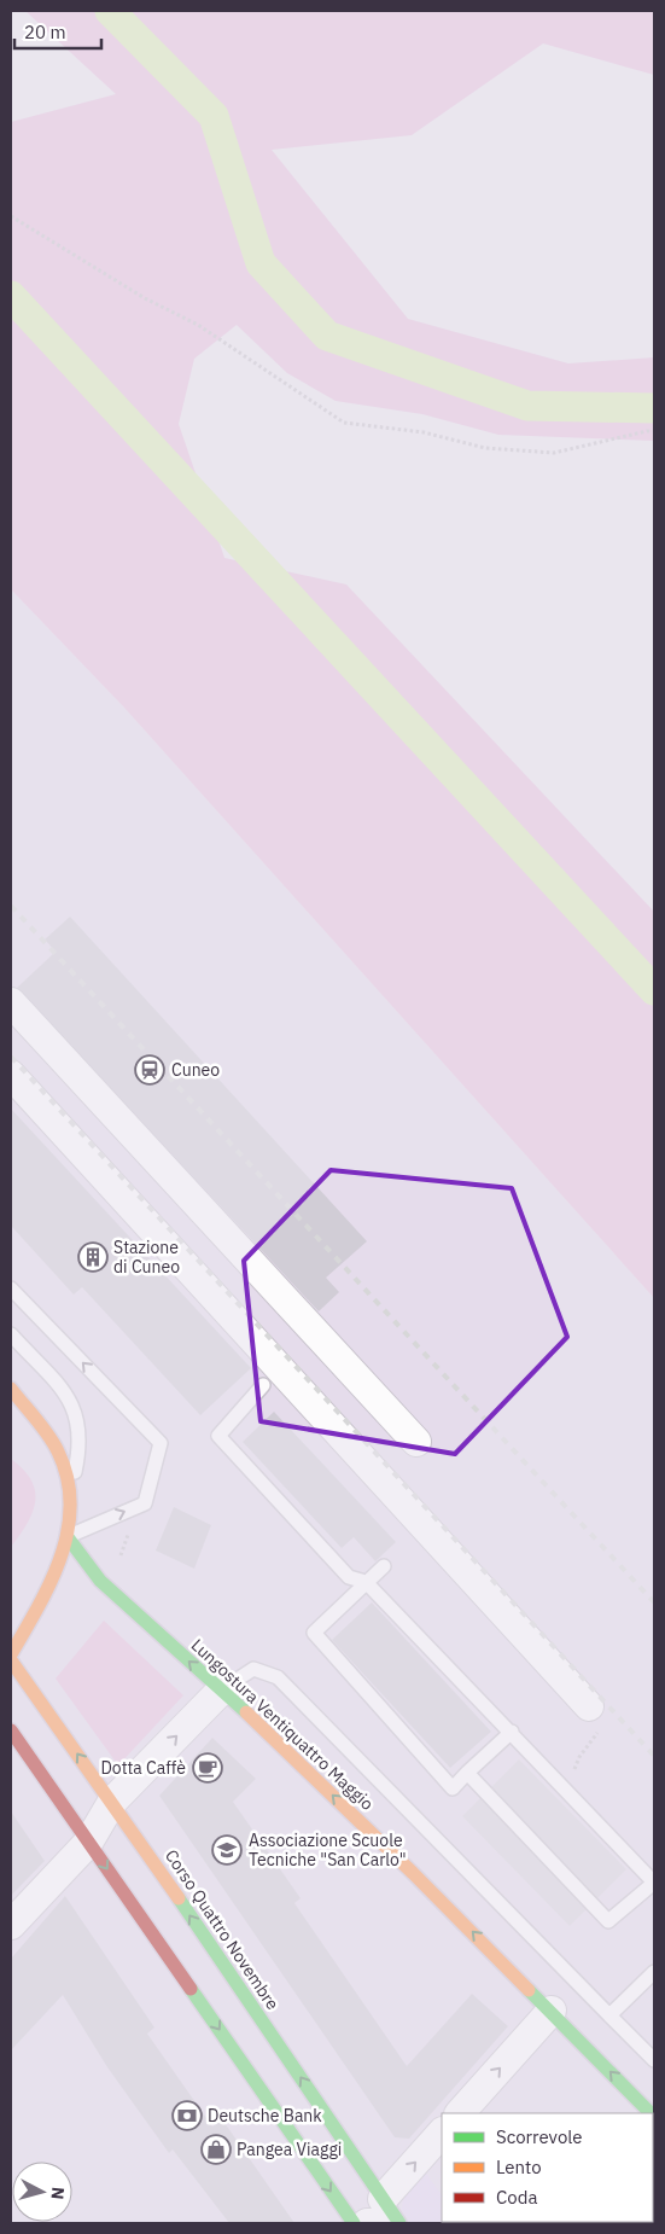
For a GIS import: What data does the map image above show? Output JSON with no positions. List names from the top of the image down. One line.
{"streets":{"main road":["Lungostura Ventiquattro Maggio","Corso Quattro Novembre"]},"one_way":["Lungostura Ventiquattro Maggio"],"places":{"station":["Cuneo"],"building":["Stazione di Cuneo"],"cafe":["Dotta Caffè"],"school or university":["Associazione Scuole Tecniche \"San Carlo\""],"bank":["Deutsche Bank"],"shop":["Pangea Viaggi"]},"legend":["Scorrevole","Lento","Coda"],"scale_bar":"20 m","north":"right"}
